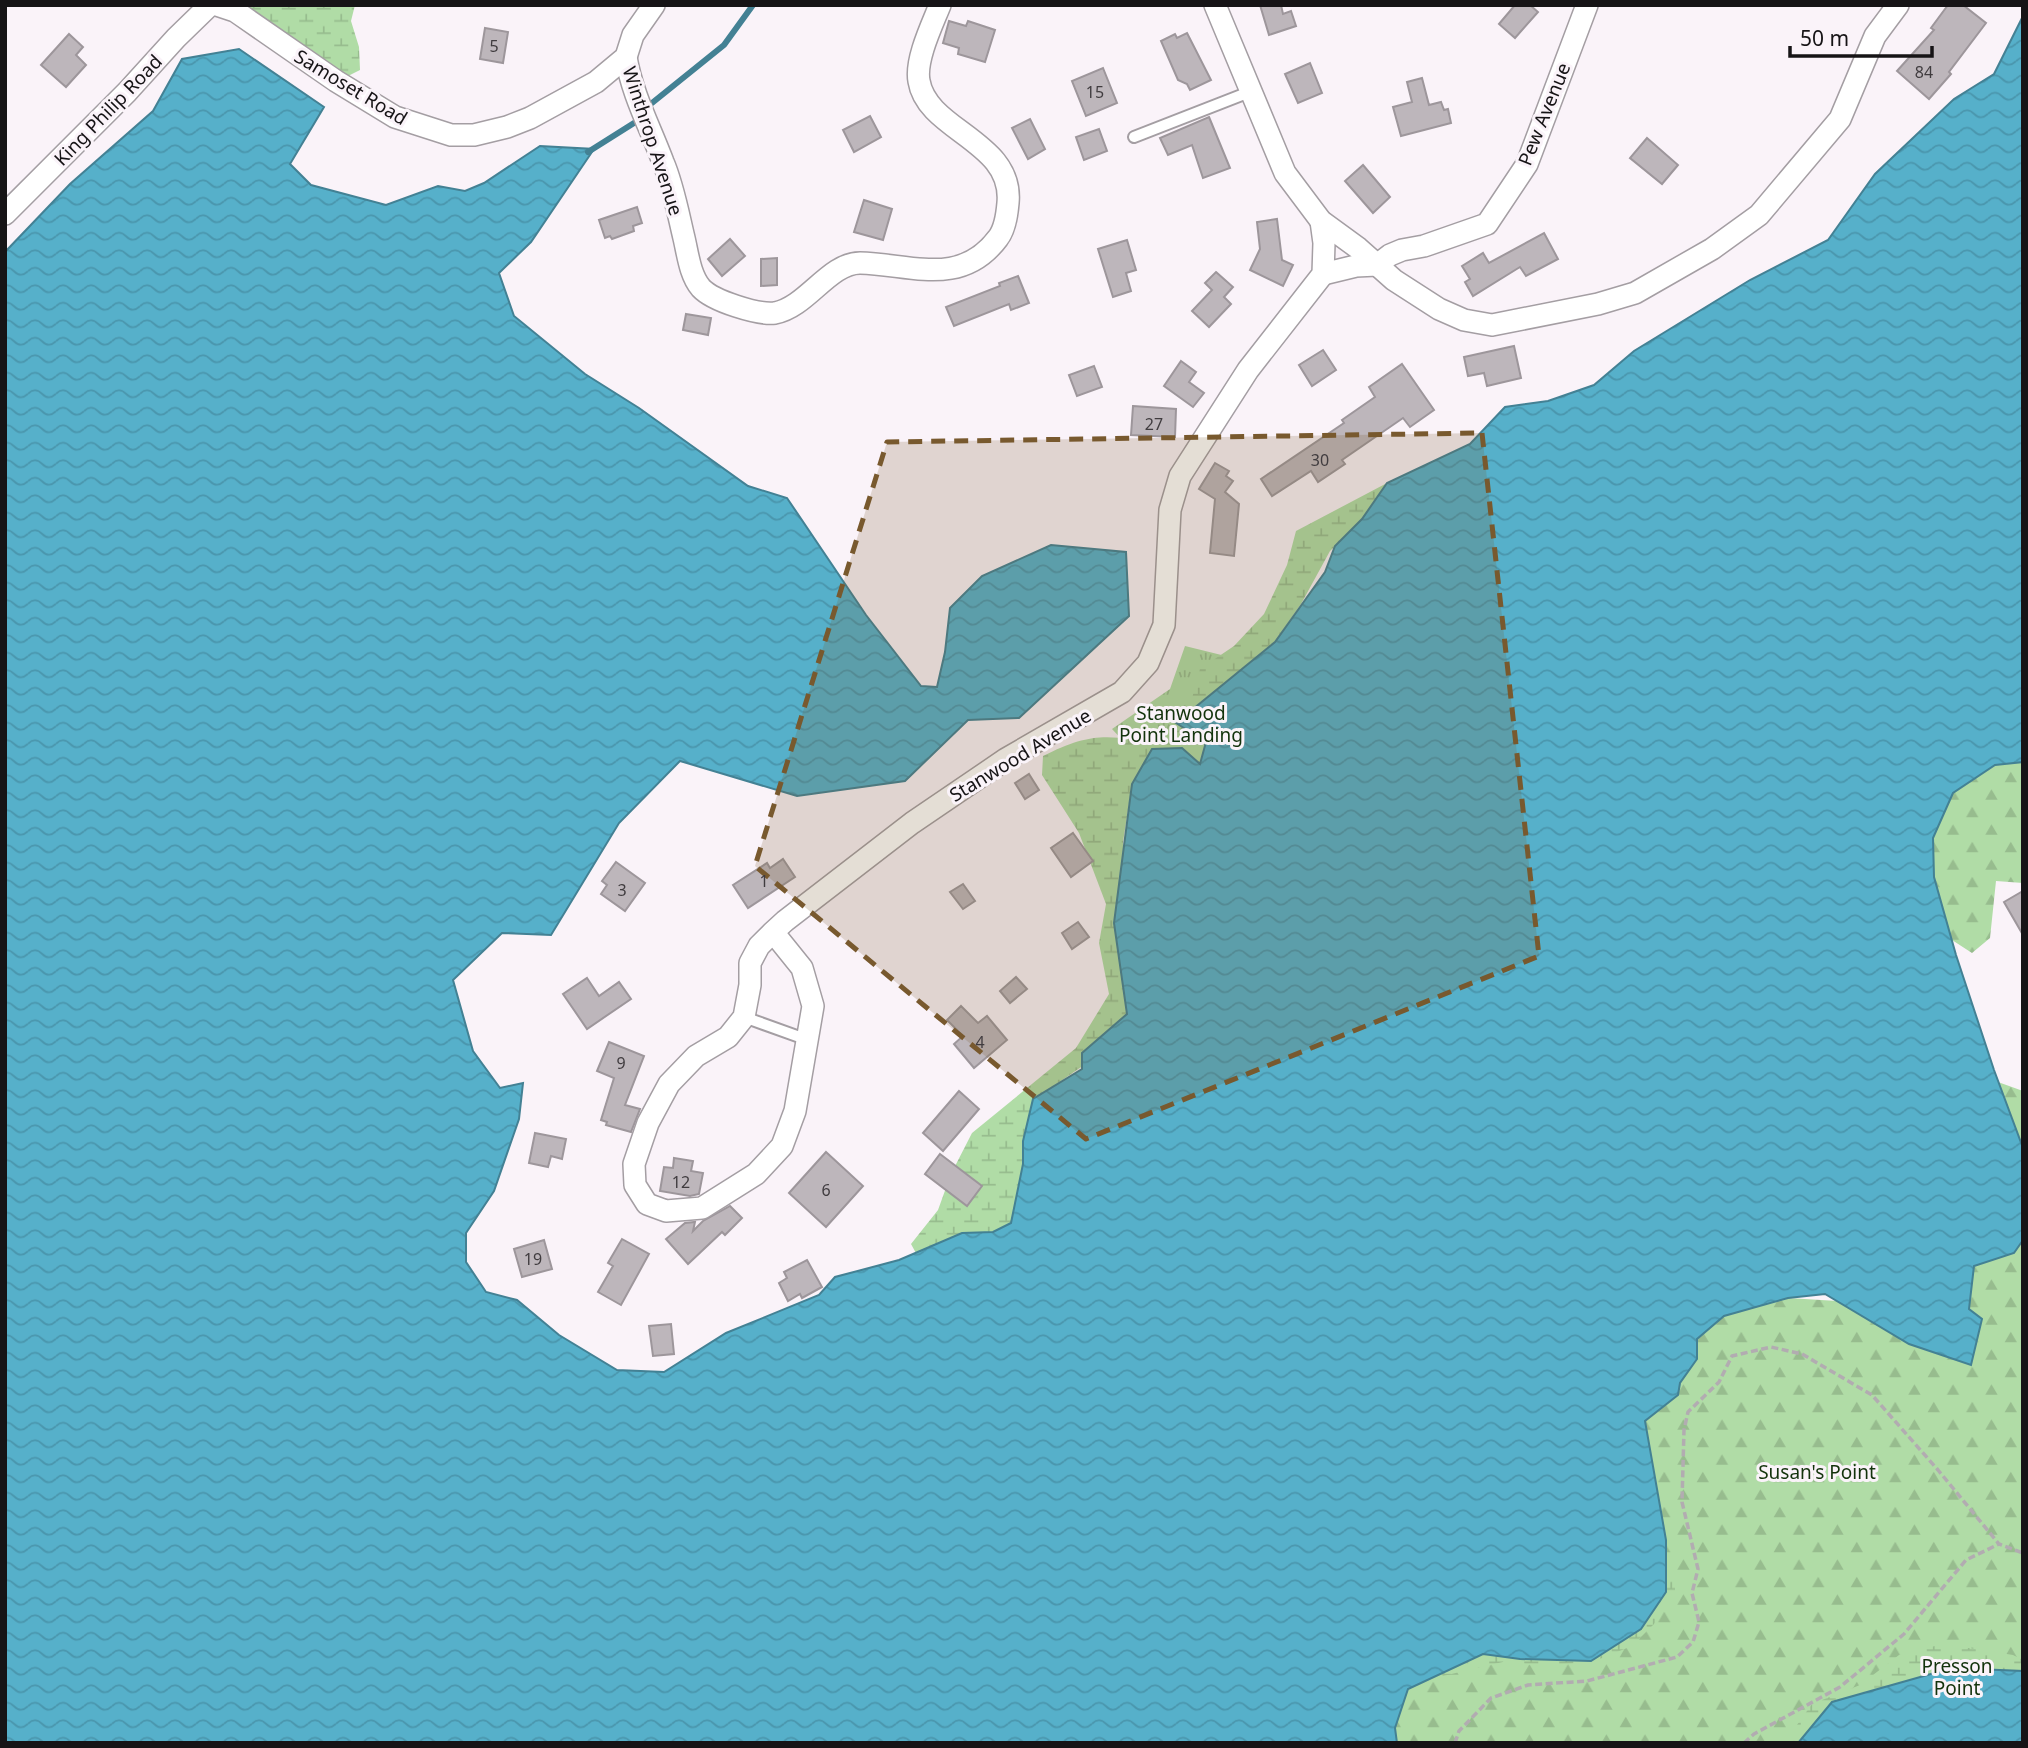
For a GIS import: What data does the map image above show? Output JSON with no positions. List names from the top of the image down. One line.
{"streets":{"street":["Samoset Road","King Philip Road","Pew Avenue","Winthrop Avenue","Stanwood Avenue"]},"crossings":[["Samoset Road","Winthrop Avenue"]],"parks":["Stanwood Point Landing","Susan's Point","Presson Point"],"house_numbers":["5","84","15","27","30","1","3","4","9","12","6","19"],"scale_bar":"50 m"}
